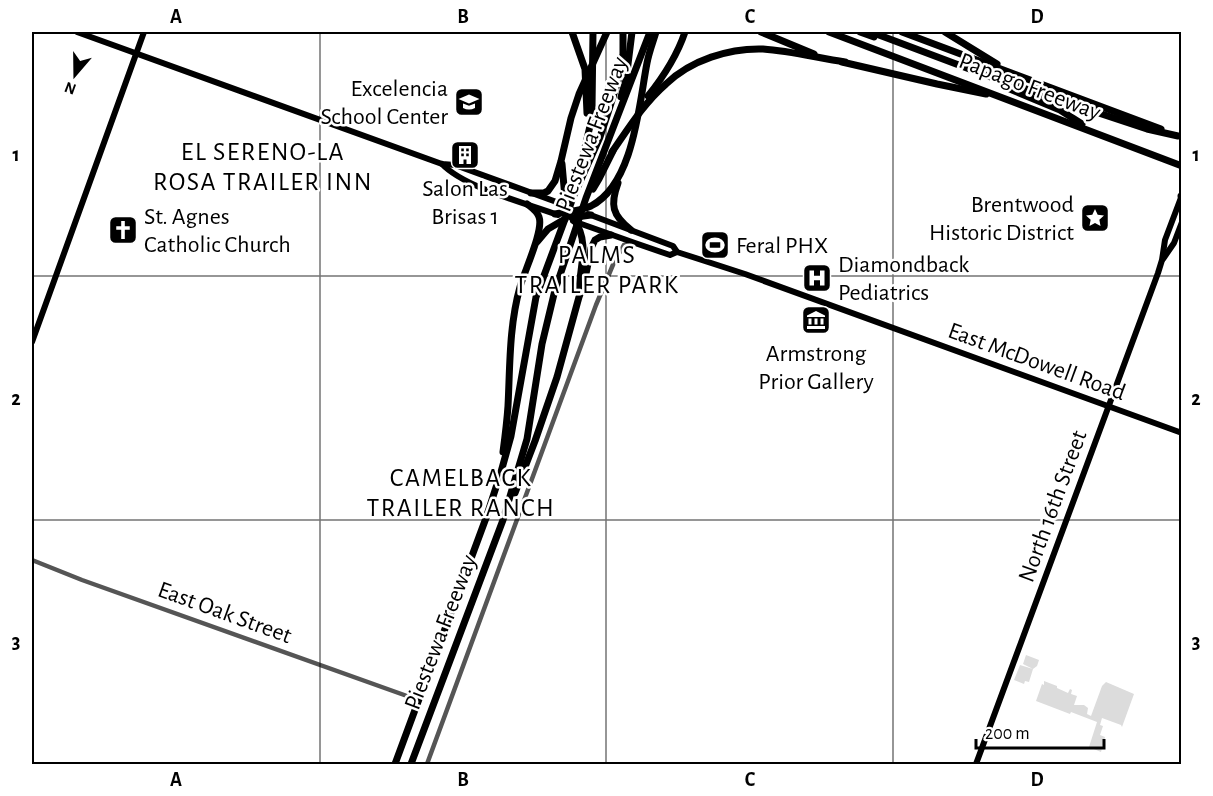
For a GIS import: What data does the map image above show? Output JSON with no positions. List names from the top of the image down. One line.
{"streets":{"highway":["Papago Freeway","Piestewa Freeway"],"main road":["East McDowell Road","North 16th Street"],"street":["East Oak Street"]},"crossings":[["East McDowell Road","North 16th Street"]],"districts":["EL SERENO-LA ROSA TRAILER INN","PALMS TRAILER PARK","CAMELBACK TRAILER RANCH"],"places":{"school or university":["Excelencia School Center"],"building":["Salon Las Brisas 1"],"place":["Brentwood Historic District"],"church":["St. Agnes Catholic Church"],"sports":["Feral PHX"],"hospital":["Diamondback Pediatrics"],"museum":["Armstrong Prior Gallery"]},"scale_bar":"200 m","north":"bottom","grid":{"columns":["A","B","C","D"],"rows":["1","2","3"]}}
